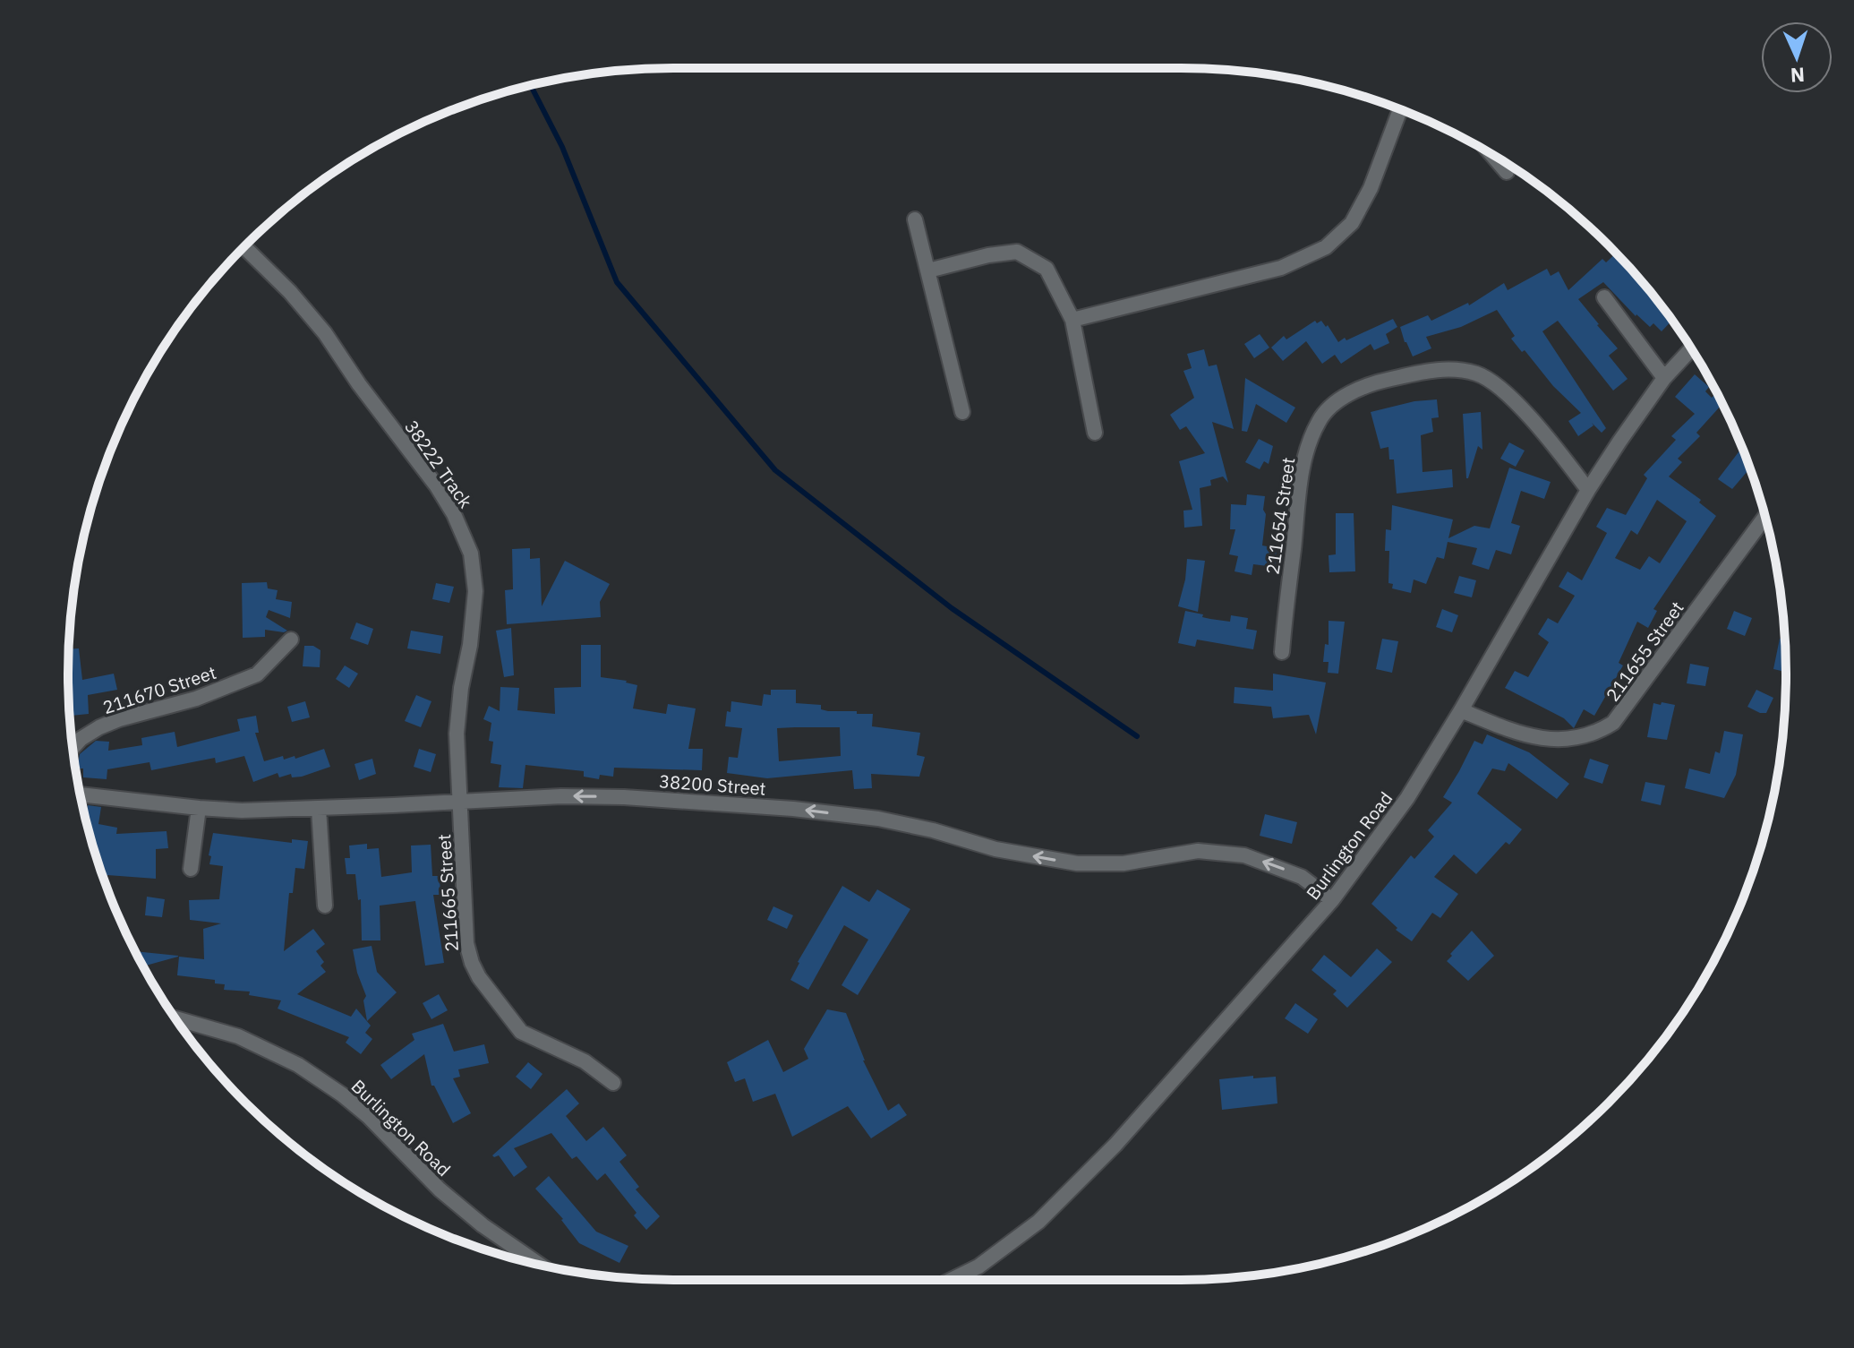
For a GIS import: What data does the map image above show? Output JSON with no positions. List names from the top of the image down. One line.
{"streets":{"street":["38222 Track","211654 Street","211655 Street","211670 Street","38200 Street","Burlington Road","211665 Street"]},"crossings":[["38222 Track","38200 Street"],["38222 Track","211665 Street"],["211654 Street","Burlington Road"],["211655 Street","Burlington Road"],["38200 Street","Burlington Road"],["38200 Street","211665 Street"]],"one_way":["38200 Street"],"north":"bottom"}
